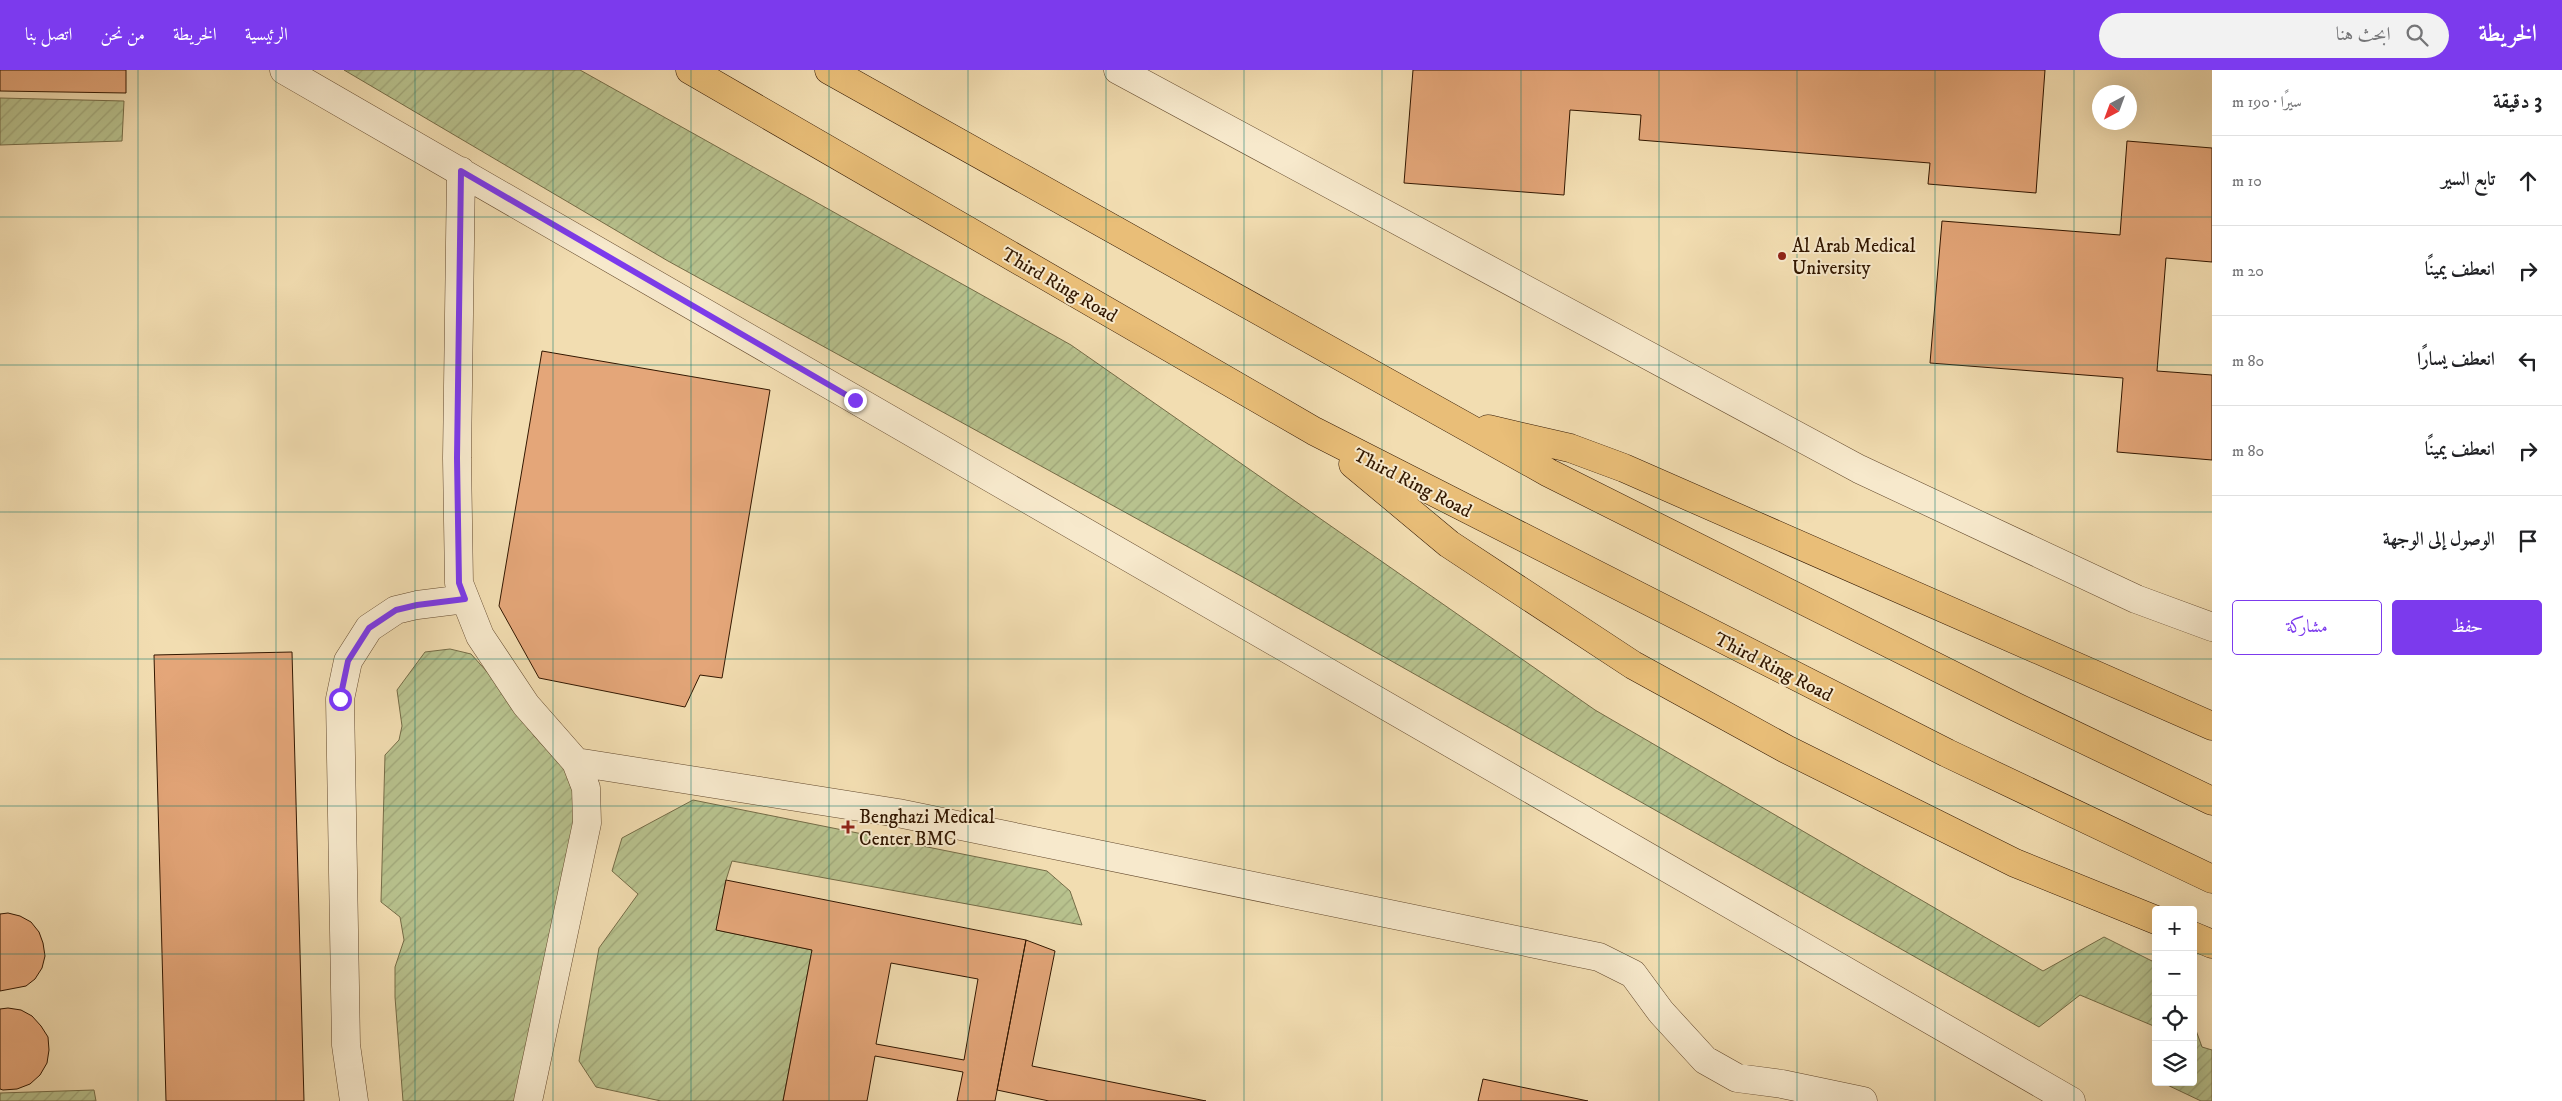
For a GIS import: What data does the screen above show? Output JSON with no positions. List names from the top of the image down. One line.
{"streets":{"highway":["Third Ring Road"]},"places":{"other":["Al Arab Medical University"],"health":["Benghazi Medical Center BMC"]},"north":"bottom left","page":{"header":"الخريطة","search":"ابحث هنا","nav":["الرئيسية","الخريطة","من نحن","اتصل بنا"],"heading":["3 دقيقة","سيرًا · 190 m"],"list":[["تابع السير","10 m"],["انعطف يمينًا","20 m"],["انعطف يسارًا","80 m"],["انعطف يمينًا","80 m"],"الوصول إلى الوجهة"],"buttons":["حفظ","مشاركة"],"map_buttons":["+","−"]}}
